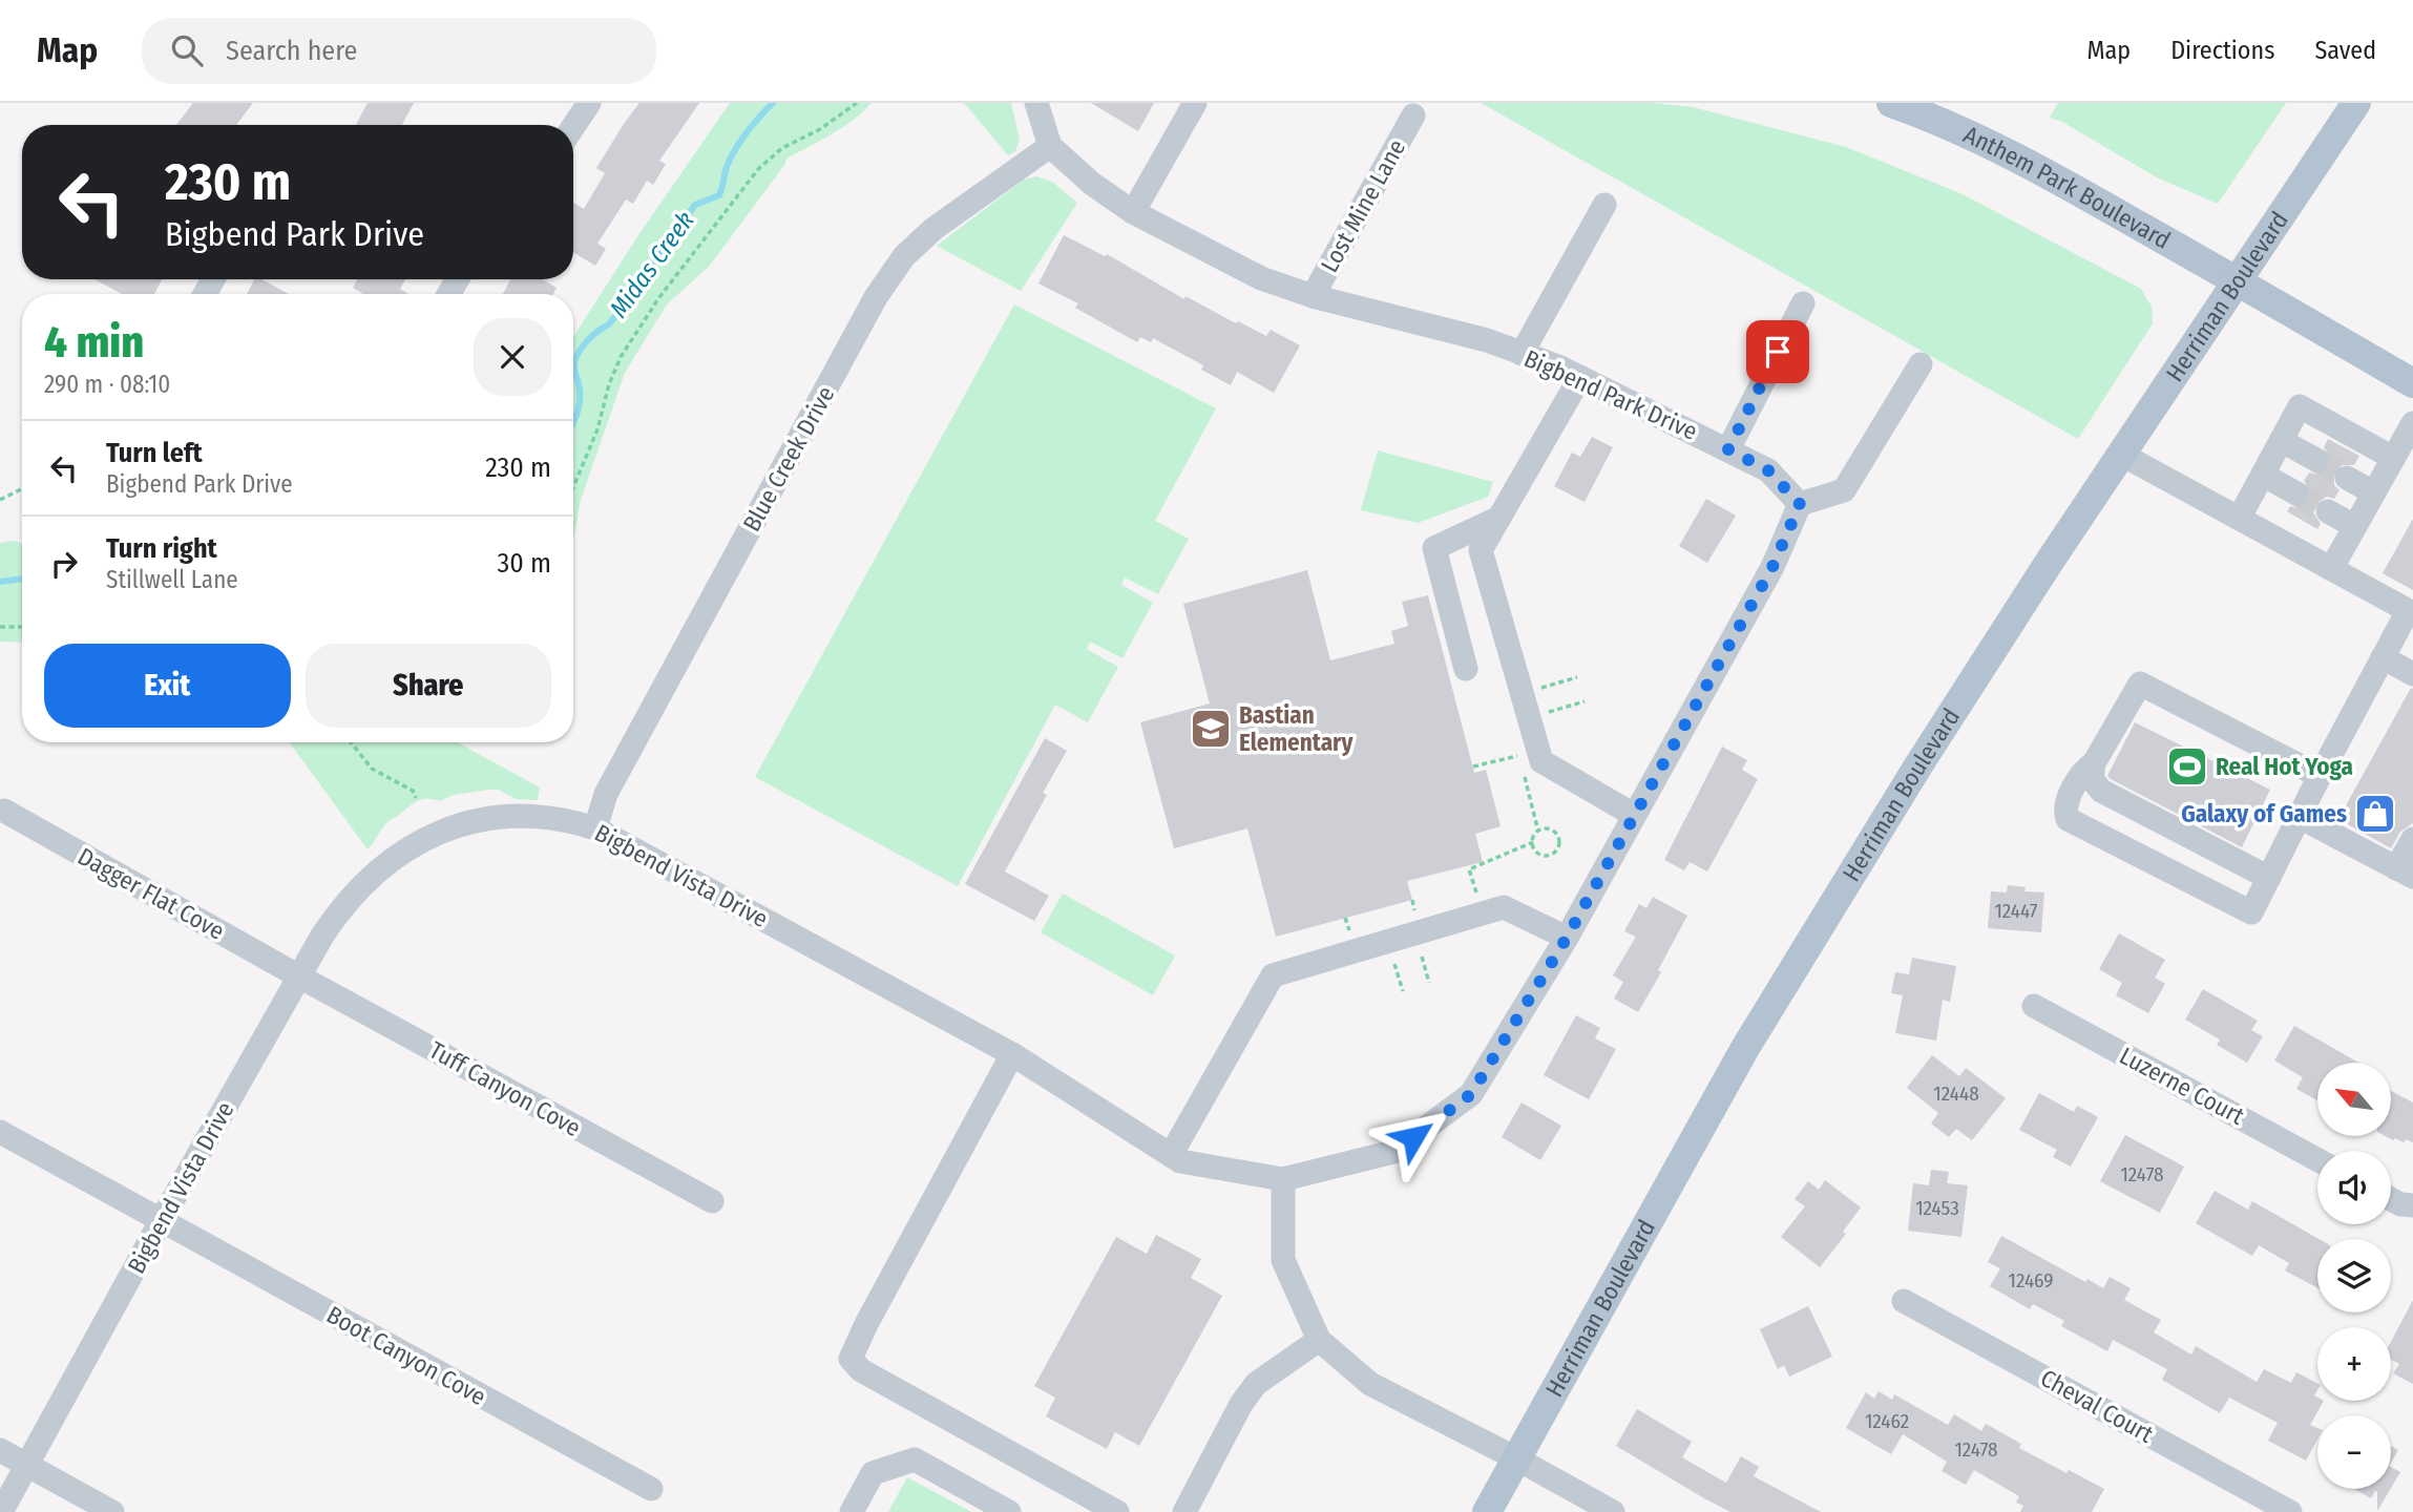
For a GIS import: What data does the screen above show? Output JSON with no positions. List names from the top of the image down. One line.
{"streets":{"main road":["Anthem Park Boulevard","Herriman Boulevard"],"street":["Lost Mine Lane","Bigbend Park Drive","Blue Creek Drive","Bigbend Vista Drive","Dagger Flat Cove","Luzerne Court","Tuff Canyon Cove","Boot Canyon Cove","Cheval Court"]},"crossings":[["Anthem Park Boulevard","Herriman Boulevard"],["Lost Mine Lane","Bigbend Park Drive"],["Bigbend Park Drive","Blue Creek Drive"],["Blue Creek Drive","Bigbend Vista Drive"],["Bigbend Vista Drive","Dagger Flat Cove"],["Bigbend Vista Drive","Tuff Canyon Cove"],["Bigbend Vista Drive","Boot Canyon Cove"],["Dagger Flat Cove","Tuff Canyon Cove"]],"water":["Midas Creek"],"places":{"school or university":["Bastian Elementary"],"sports":["Real Hot Yoga"],"shop":["Galaxy of Games"]},"house_numbers":["12447","12448","12478","12453","12469","12462","12478"],"north":"top left","page":{"header":"Map","search":"Search here","nav":["Map","Directions","Saved"],"turn":["230 m","Bigbend Park Drive"],"heading":["4 min","290 m · 08:10"],"list":[{"name":"Turn left","note":"Bigbend Park Drive","value":"230 m"},{"name":"Turn right","note":"Stillwell Lane","value":"30 m"}],"buttons":["Exit","Share"],"map_buttons":["+","−"]}}
